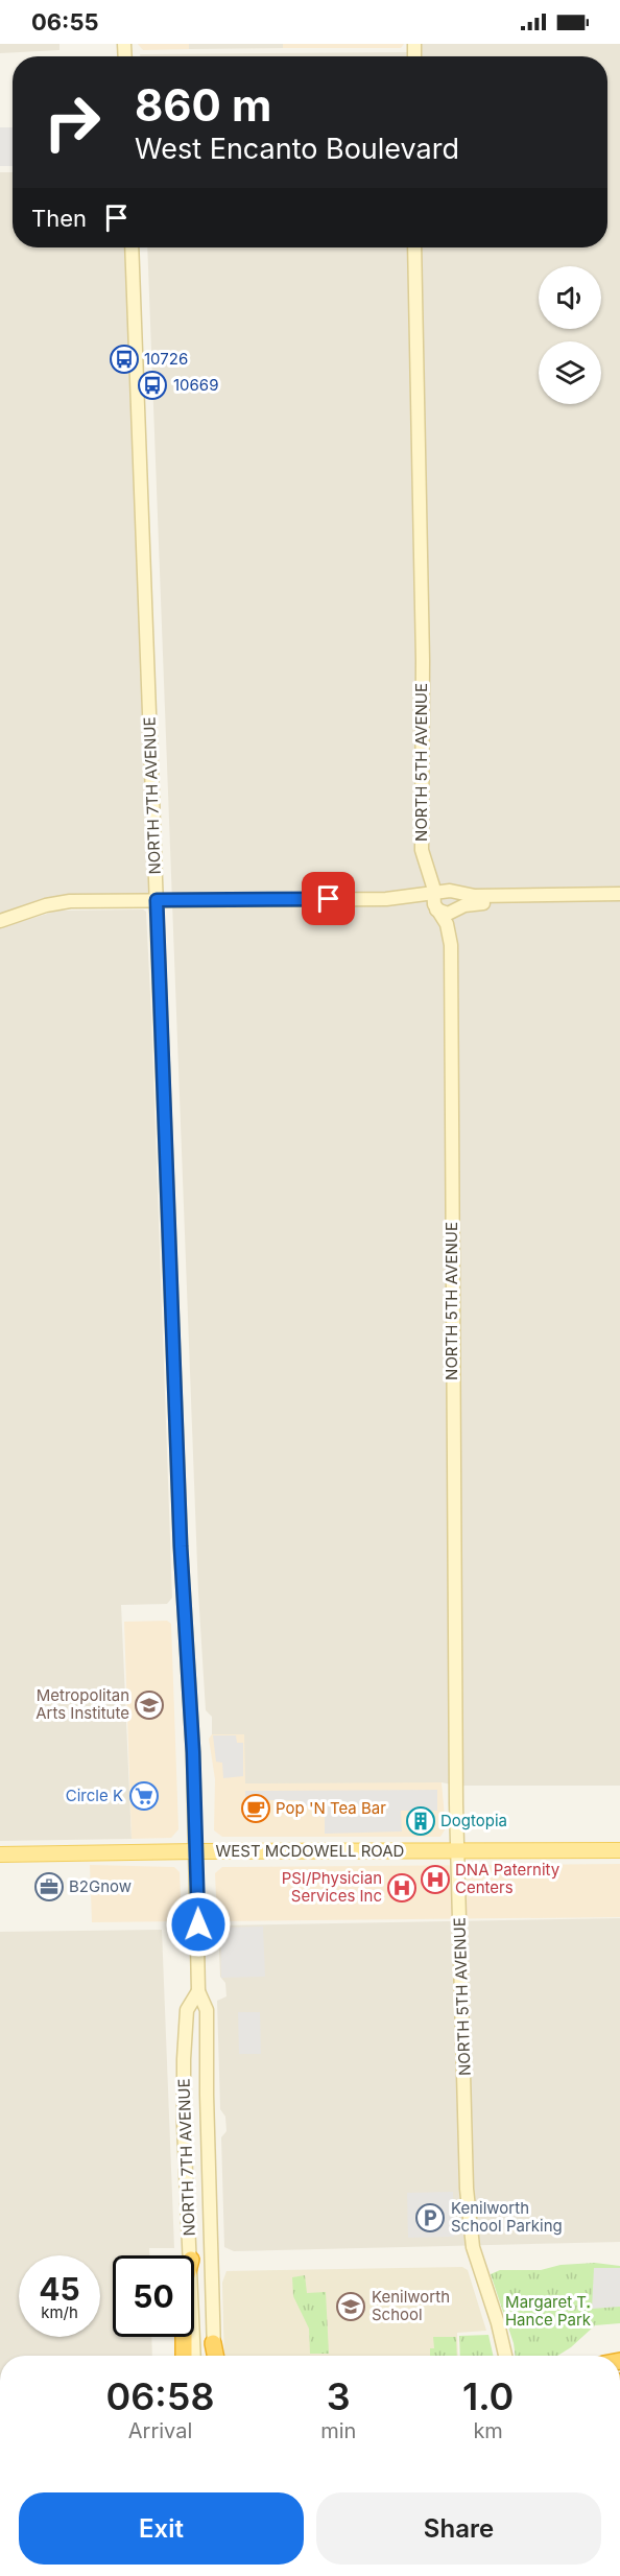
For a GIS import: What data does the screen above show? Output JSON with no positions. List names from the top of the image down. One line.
{"streets":{"main road":["WEST MCDOWELL ROAD"],"street":["NORTH 5TH AVENUE","NORTH 7TH AVENUE"]},"crossings":[["NORTH 5TH AVENUE","WEST MCDOWELL ROAD"],["NORTH 7TH AVENUE","WEST MCDOWELL ROAD"]],"parks":["Margaret T. Hance Park"],"places":{"bus stop":["10726","10669"],"school or university":["Metropolitan Arts Institute","Kenilworth School"],"supermarket":["Circle K"],"cafe":["Pop 'N Tea Bar"],"building":["Dogtopia"],"hospital":["DNA Paternity Centers","PSI/Physician Services Inc"],"office":["B2Gnow"],"parking":["Kenilworth School Parking"]},"page":{"status":"06:55","turn":["860 m","West Encanto Boulevard"],"then":"Then","speed":"45 km/h","limit":"50","eta":["06:58","Arrival","3","min","1.0","km"],"buttons":["Exit","Share"]}}
